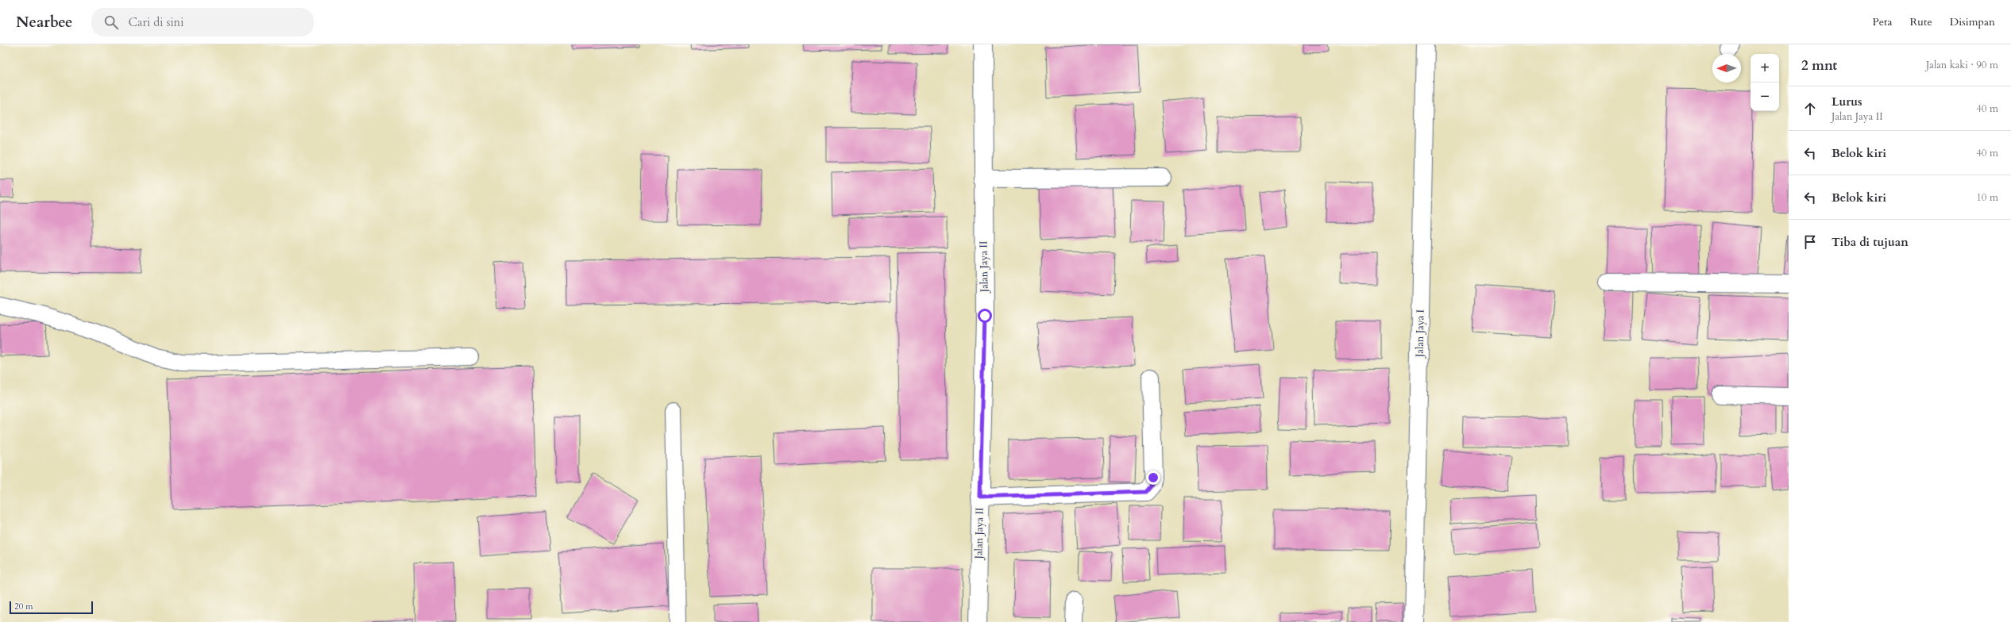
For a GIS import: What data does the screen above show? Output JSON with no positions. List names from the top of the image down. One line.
{"streets":{"street":["Jalan Jaya II","Jalan Jaya I"]},"scale_bar":"20 m","north":"left","page":{"header":"Nearbee","search":"Cari di sini","nav":["Peta","Rute","Disimpan"],"heading":["2 mnt","Jalan kaki · 90 m"],"map_buttons":["+","−"],"list":[["Lurus","Jalan Jaya II","40 m"],["Belok kiri","40 m"],["Belok kiri","10 m"],"Tiba di tujuan"],"scale":"20 m"}}
